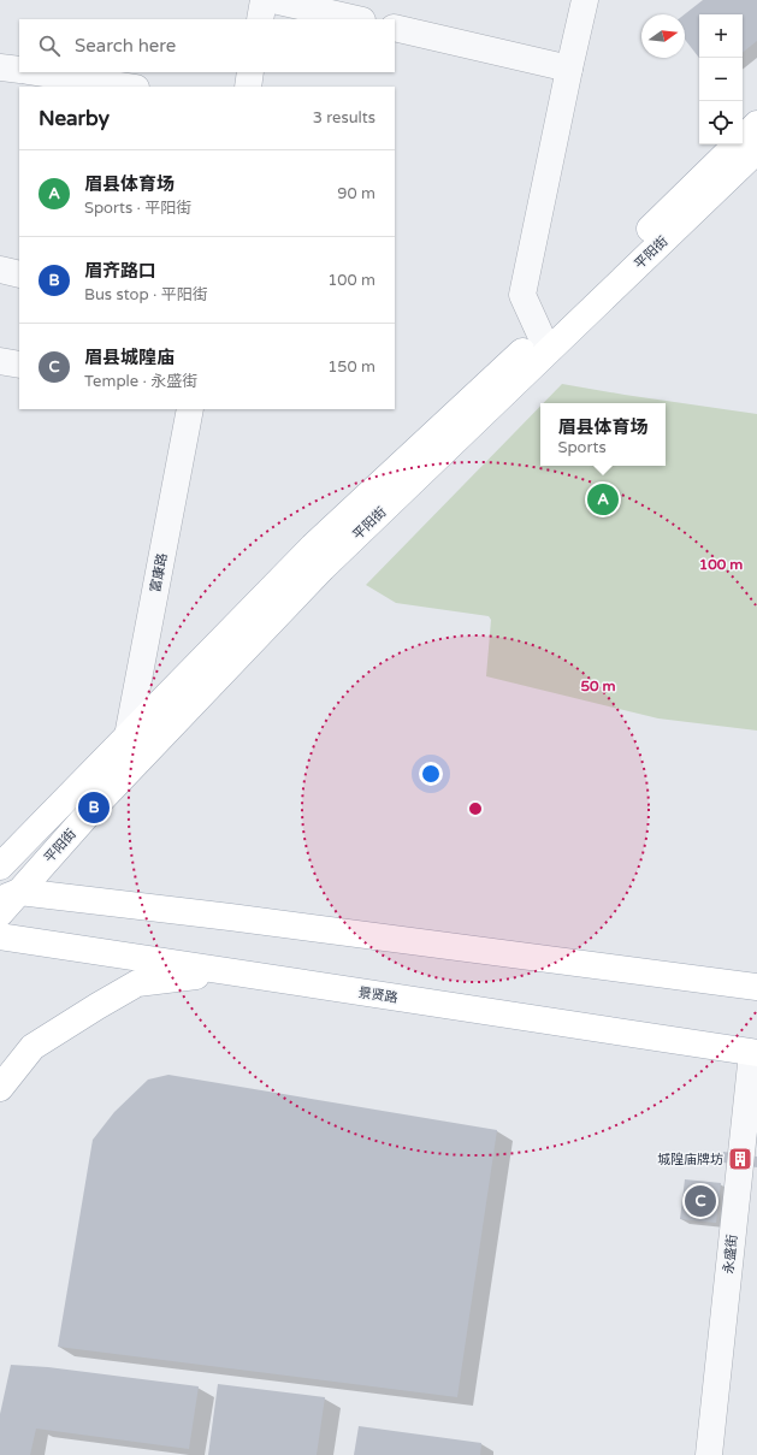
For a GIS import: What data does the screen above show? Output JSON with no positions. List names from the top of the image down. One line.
{"streets":{"main road":["平阳街","景贤路"],"street":["富康路","永盛街"]},"crossings":[["平阳街","富康路"],["景贤路","永盛街"]],"places":{"building":["城隍庙牌坊"]},"north":"right","page":{"map_buttons":["+","−"],"search":"Search here","heading":["Nearby","3 results"],"list":[{"mark":"A","name":"眉县体育场","note":"Sports · 平阳街","value":"90 m"},{"mark":"B","name":"眉齐路口","note":"Bus stop · 平阳街","value":"100 m"},{"mark":"C","name":"眉县城隍庙","note":"Temple · 永盛街","value":"150 m"}],"popup":["眉县体育场","Sports"],"pins":["A","B","C"]},"rings":["100 m","50 m"]}
